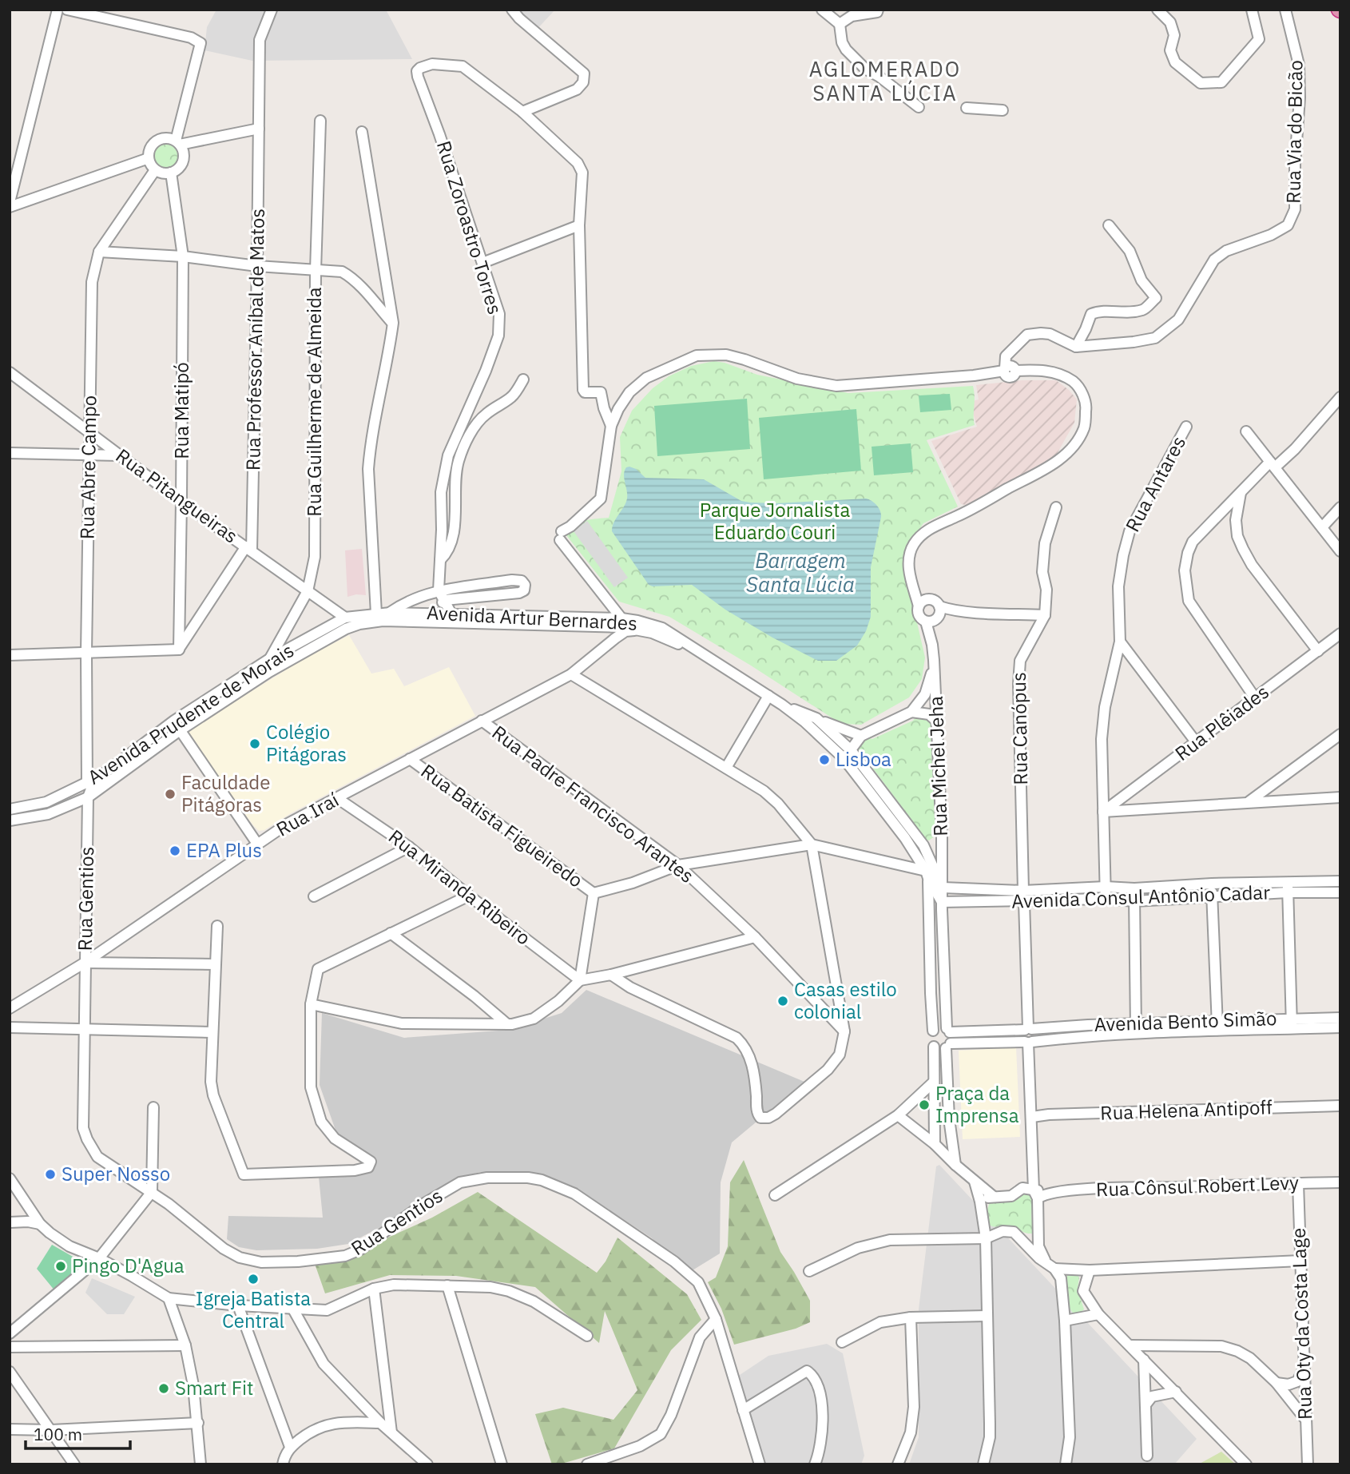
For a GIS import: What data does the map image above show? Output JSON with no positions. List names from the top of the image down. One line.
{"streets":{"street":["Rua Via do Bicão","Rua Zoroastro Torres","Rua Professor Aníbal de Matos","Rua Guilherme de Almeida","Rua Matipó","Rua Abre Campo","Rua Antares","Rua Pitangueiras","Avenida Artur Bernardes","Avenida Prudente de Morais","Rua Plêiades","Rua Canópus","Rua Michel Jeha","Rua Padre Francisco Arantes","Rua Iraí","Rua Batista Figueiredo","Rua Miranda Ribeiro","Avenida Consul Antônio Cadar","Rua Gentios","Avenida Bento Simão","Rua Helena Antipoff","Rua Cônsul Robert Levy","Rua Oty da Costa Lage"]},"crossings":[["Rua Zoroastro Torres","Avenida Prudente de Morais"],["Rua Professor Aníbal de Matos","Rua Pitangueiras"],["Rua Guilherme de Almeida","Rua Pitangueiras"],["Rua Guilherme de Almeida","Avenida Prudente de Morais"],["Rua Matipó","Rua Abre Campo"],["Rua Matipó","Rua Pitangueiras"],["Rua Abre Campo","Rua Pitangueiras"],["Rua Abre Campo","Avenida Prudente de Morais"],["Rua Antares","Rua Plêiades"],["Rua Antares","Avenida Consul Antônio Cadar"],["Rua Pitangueiras","Avenida Prudente de Morais"],["Avenida Artur Bernardes","Avenida Prudente de Morais"],["Avenida Artur Bernardes","Rua Michel Jeha"],["Avenida Artur Bernardes","Rua Iraí"],["Avenida Artur Bernardes","Avenida Consul Antônio Cadar"],["Avenida Prudente de Morais","Rua Gentios"],["Rua Canópus","Avenida Consul Antônio Cadar"],["Rua Canópus","Avenida Bento Simão"],["Rua Canópus","Rua Helena Antipoff"],["Rua Canópus","Rua Cônsul Robert Levy"],["Rua Michel Jeha","Avenida Consul Antônio Cadar"],["Rua Michel Jeha","Avenida Bento Simão"],["Rua Padre Francisco Arantes","Rua Iraí"],["Rua Iraí","Rua Batista Figueiredo"],["Rua Iraí","Rua Miranda Ribeiro"],["Rua Iraí","Rua Gentios"],["Rua Cônsul Robert Levy","Rua Oty da Costa Lage"]],"districts":["AGLOMERADO SANTA LÚCIA"],"water":["Barragem Santa Lúcia"],"parks":["Parque Jornalista Eduardo Couri"],"places":["Colégio Pitágoras","Lisboa","Faculdade Pitágoras","EPA Plus","Casas estilo colonial","Praça da Imprensa","Super Nosso","Pingo D'Agua","Igreja Batista Central","Smart Fit"],"scale_bar":"100 m"}
